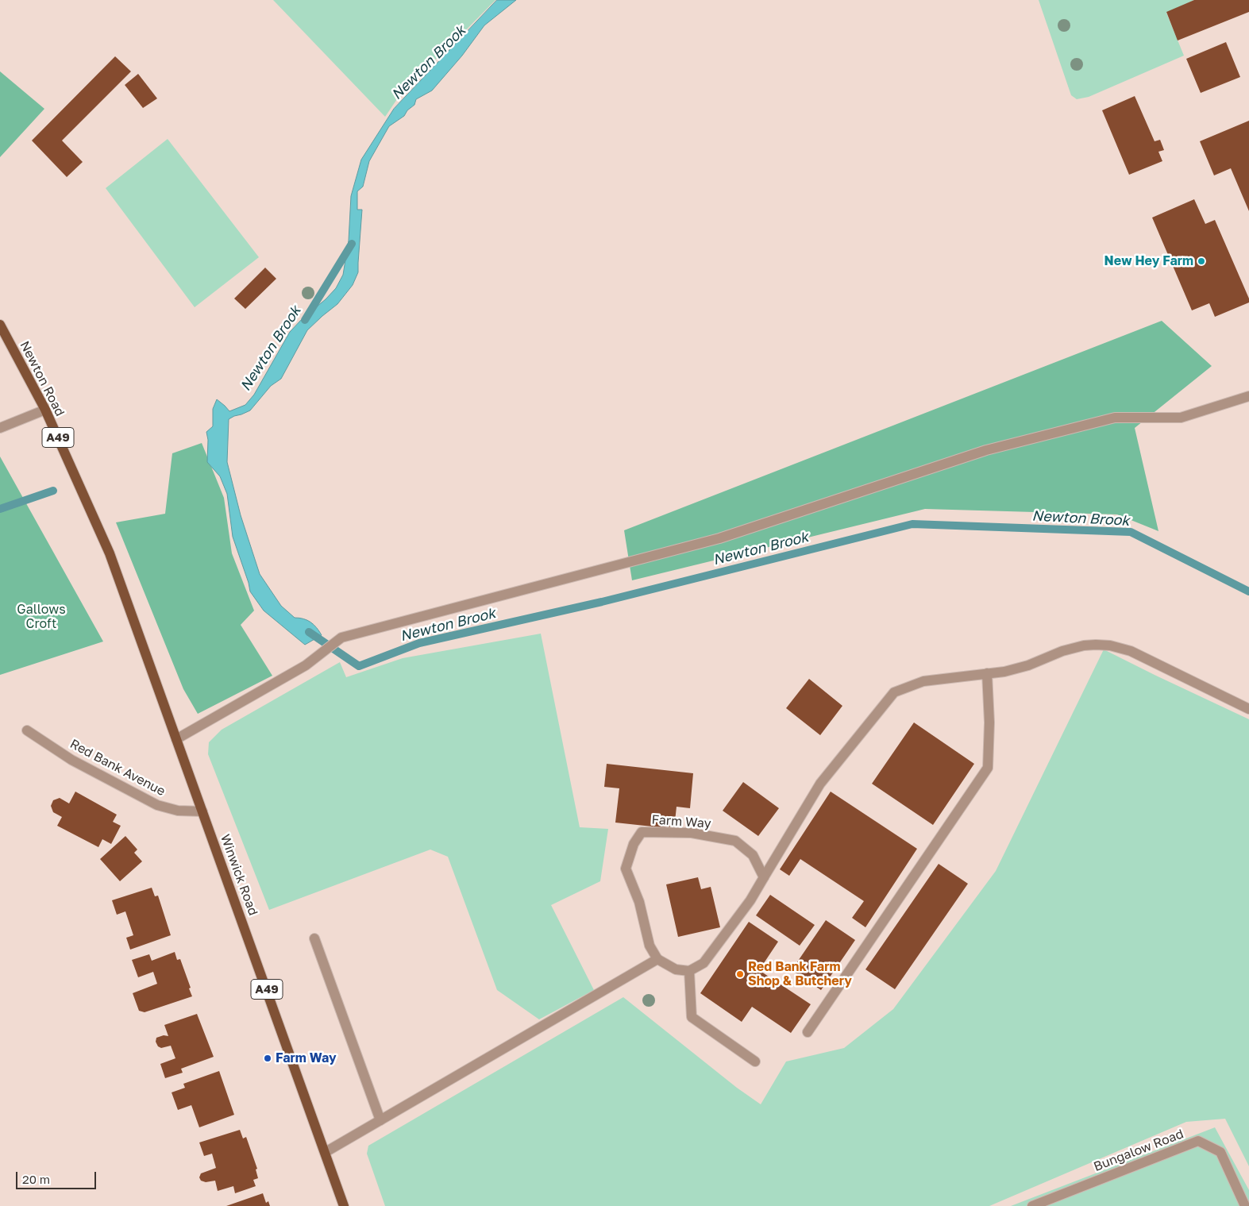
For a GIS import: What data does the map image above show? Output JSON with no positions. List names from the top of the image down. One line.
{"streets":{"main road":["Newton Road","A49","Winwick Road"],"street":["Red Bank Avenue","Farm Way","Bungalow Road"]},"crossings":[["Newton Road","Winwick Road"],["Red Bank Avenue","Winwick Road"]],"water":["Newton Brook"],"parks":["Gallows Croft"],"places":["New Hey Farm","Red Bank Farm Shop & Butchery","Farm Way"],"scale_bar":"20 m"}
